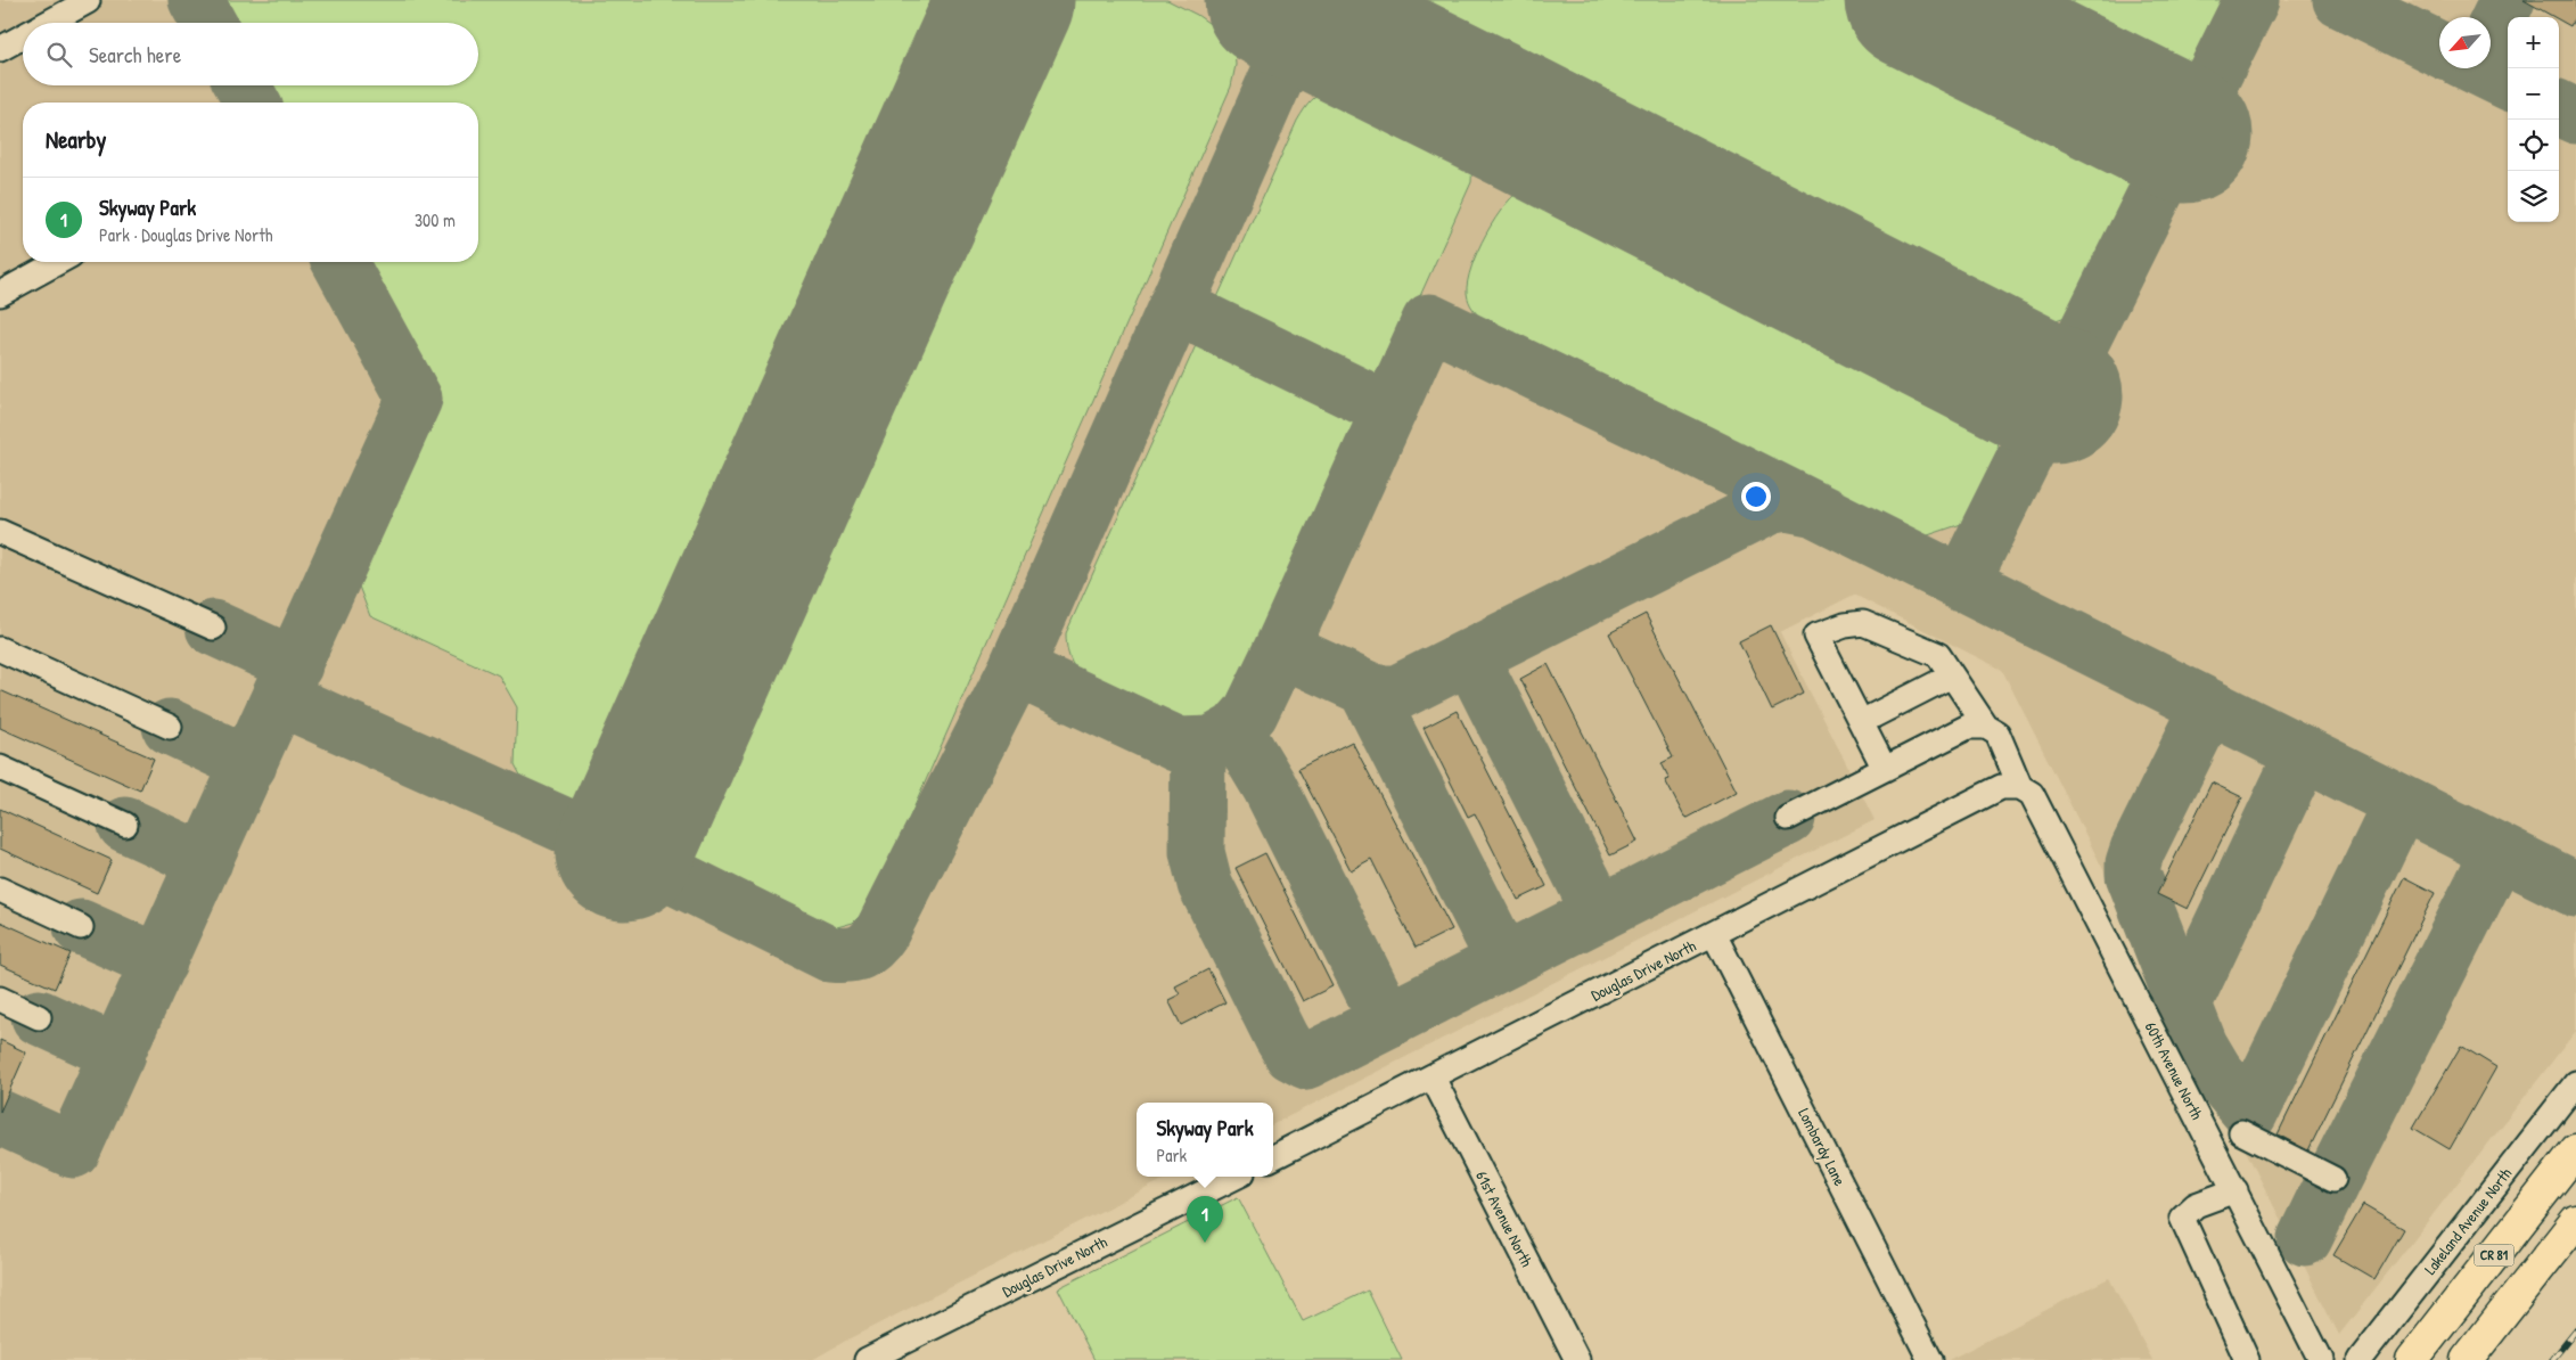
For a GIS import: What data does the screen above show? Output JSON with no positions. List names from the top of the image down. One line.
{"streets":{"highway":["CR 81"],"street":["Douglas Drive North","60th Avenue North","Lombardy Lane","61st Avenue North","Lakeland Avenue North"]},"crossings":[["Douglas Drive North","60th Avenue North"],["Douglas Drive North","Lombardy Lane"],["Douglas Drive North","61st Avenue North"]],"north":"bottom left","page":{"map_buttons":["+","−"],"search":"Search here","heading":"Nearby","list":[{"mark":"1","name":"Skyway Park","note":"Park · Douglas Drive North","value":"300 m"}],"popup":["Skyway Park","Park"],"pins":"1"}}
